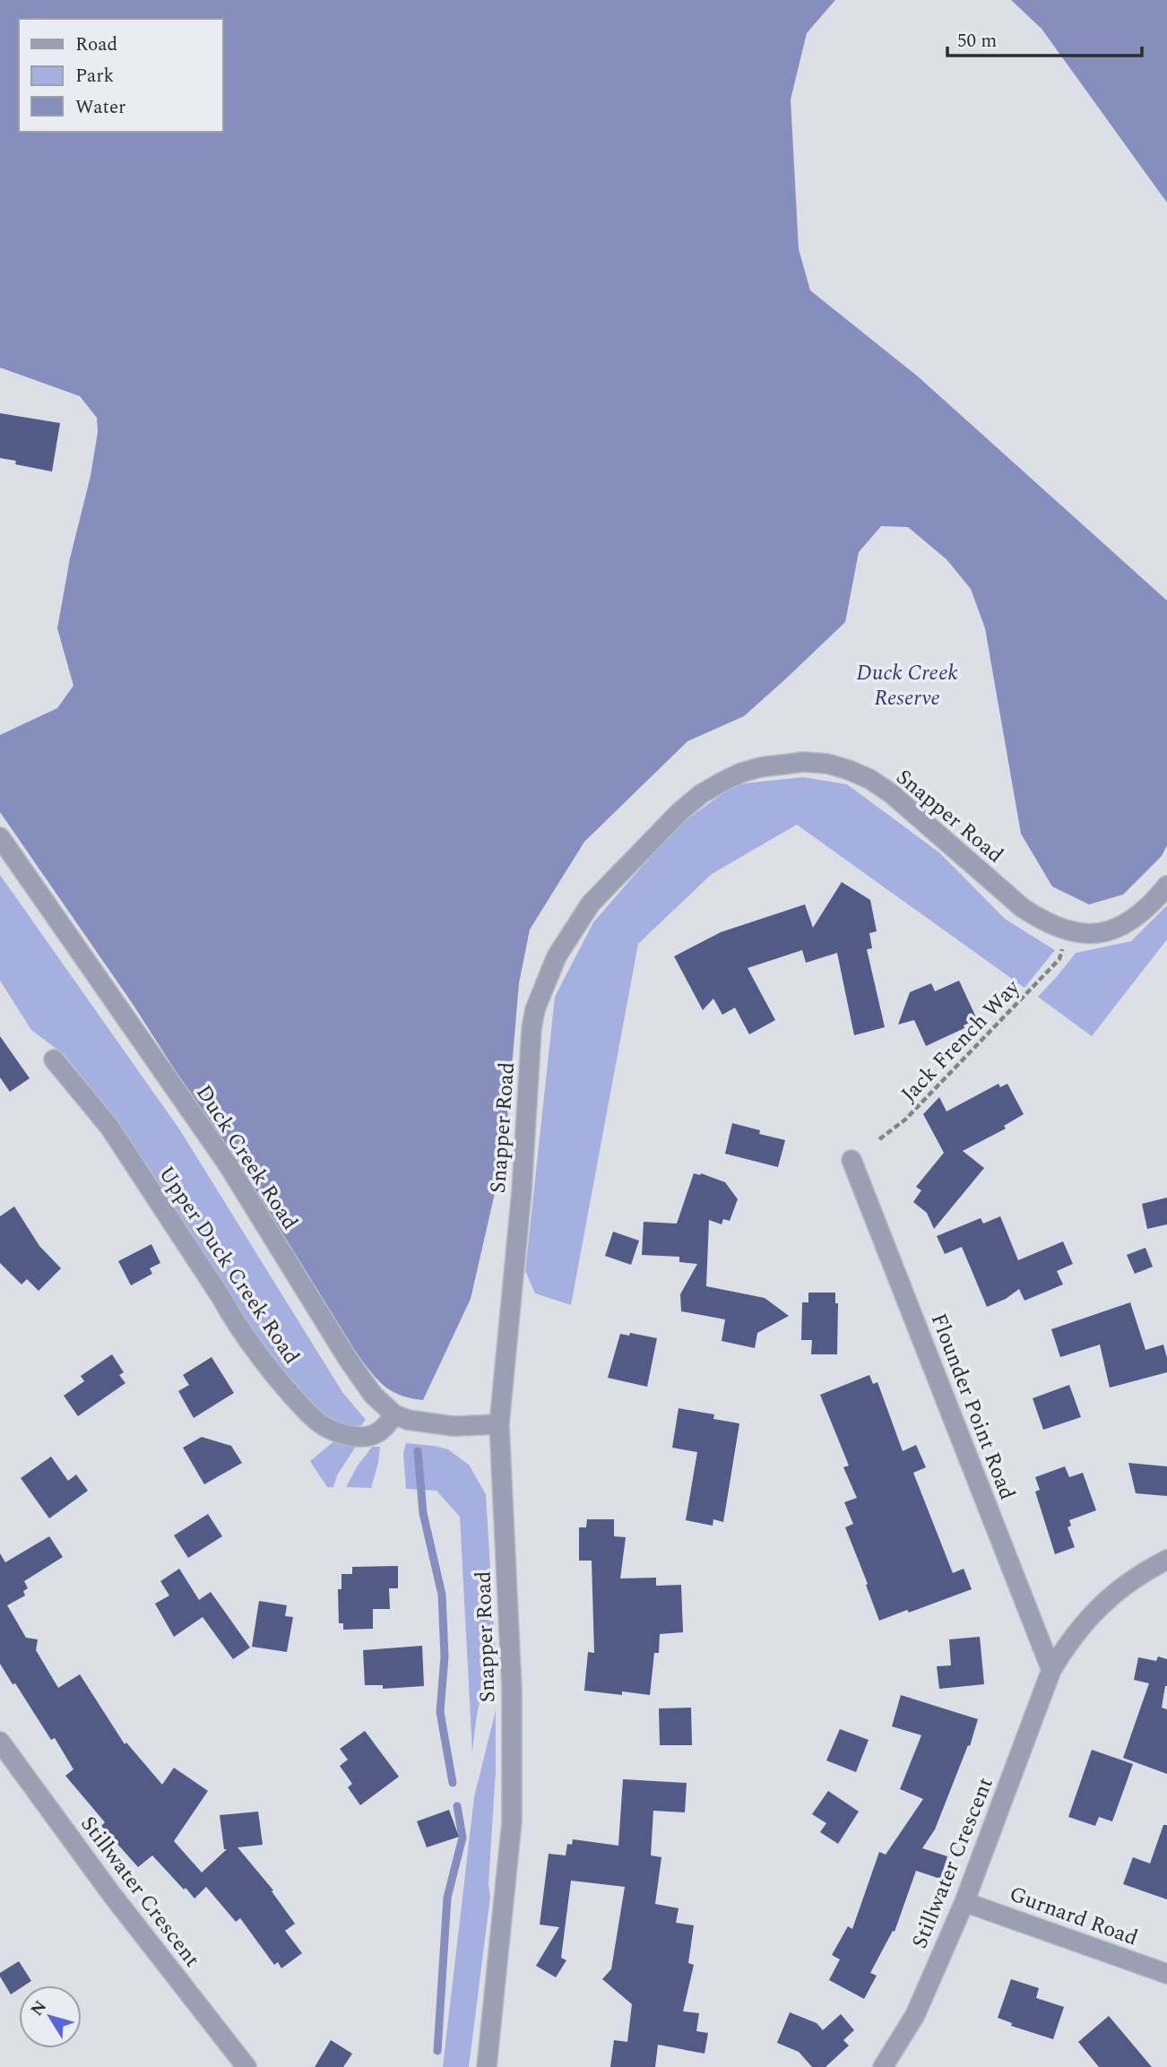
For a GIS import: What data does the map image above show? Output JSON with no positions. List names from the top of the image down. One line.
{"streets":{"street":["Snapper Road","Duck Creek Road","Upper Duck Creek Road","Flounder Point Road","Stillwater Crescent","Gurnard Road"],"path":["Jack French Way"]},"crossings":[["Snapper Road","Duck Creek Road"],["Duck Creek Road","Upper Duck Creek Road"],["Flounder Point Road","Stillwater Crescent"],["Stillwater Crescent","Gurnard Road"]],"parks":["Duck Creek Reserve"],"legend":["Road","Park","Water"],"scale_bar":"50 m","north":"top left"}
